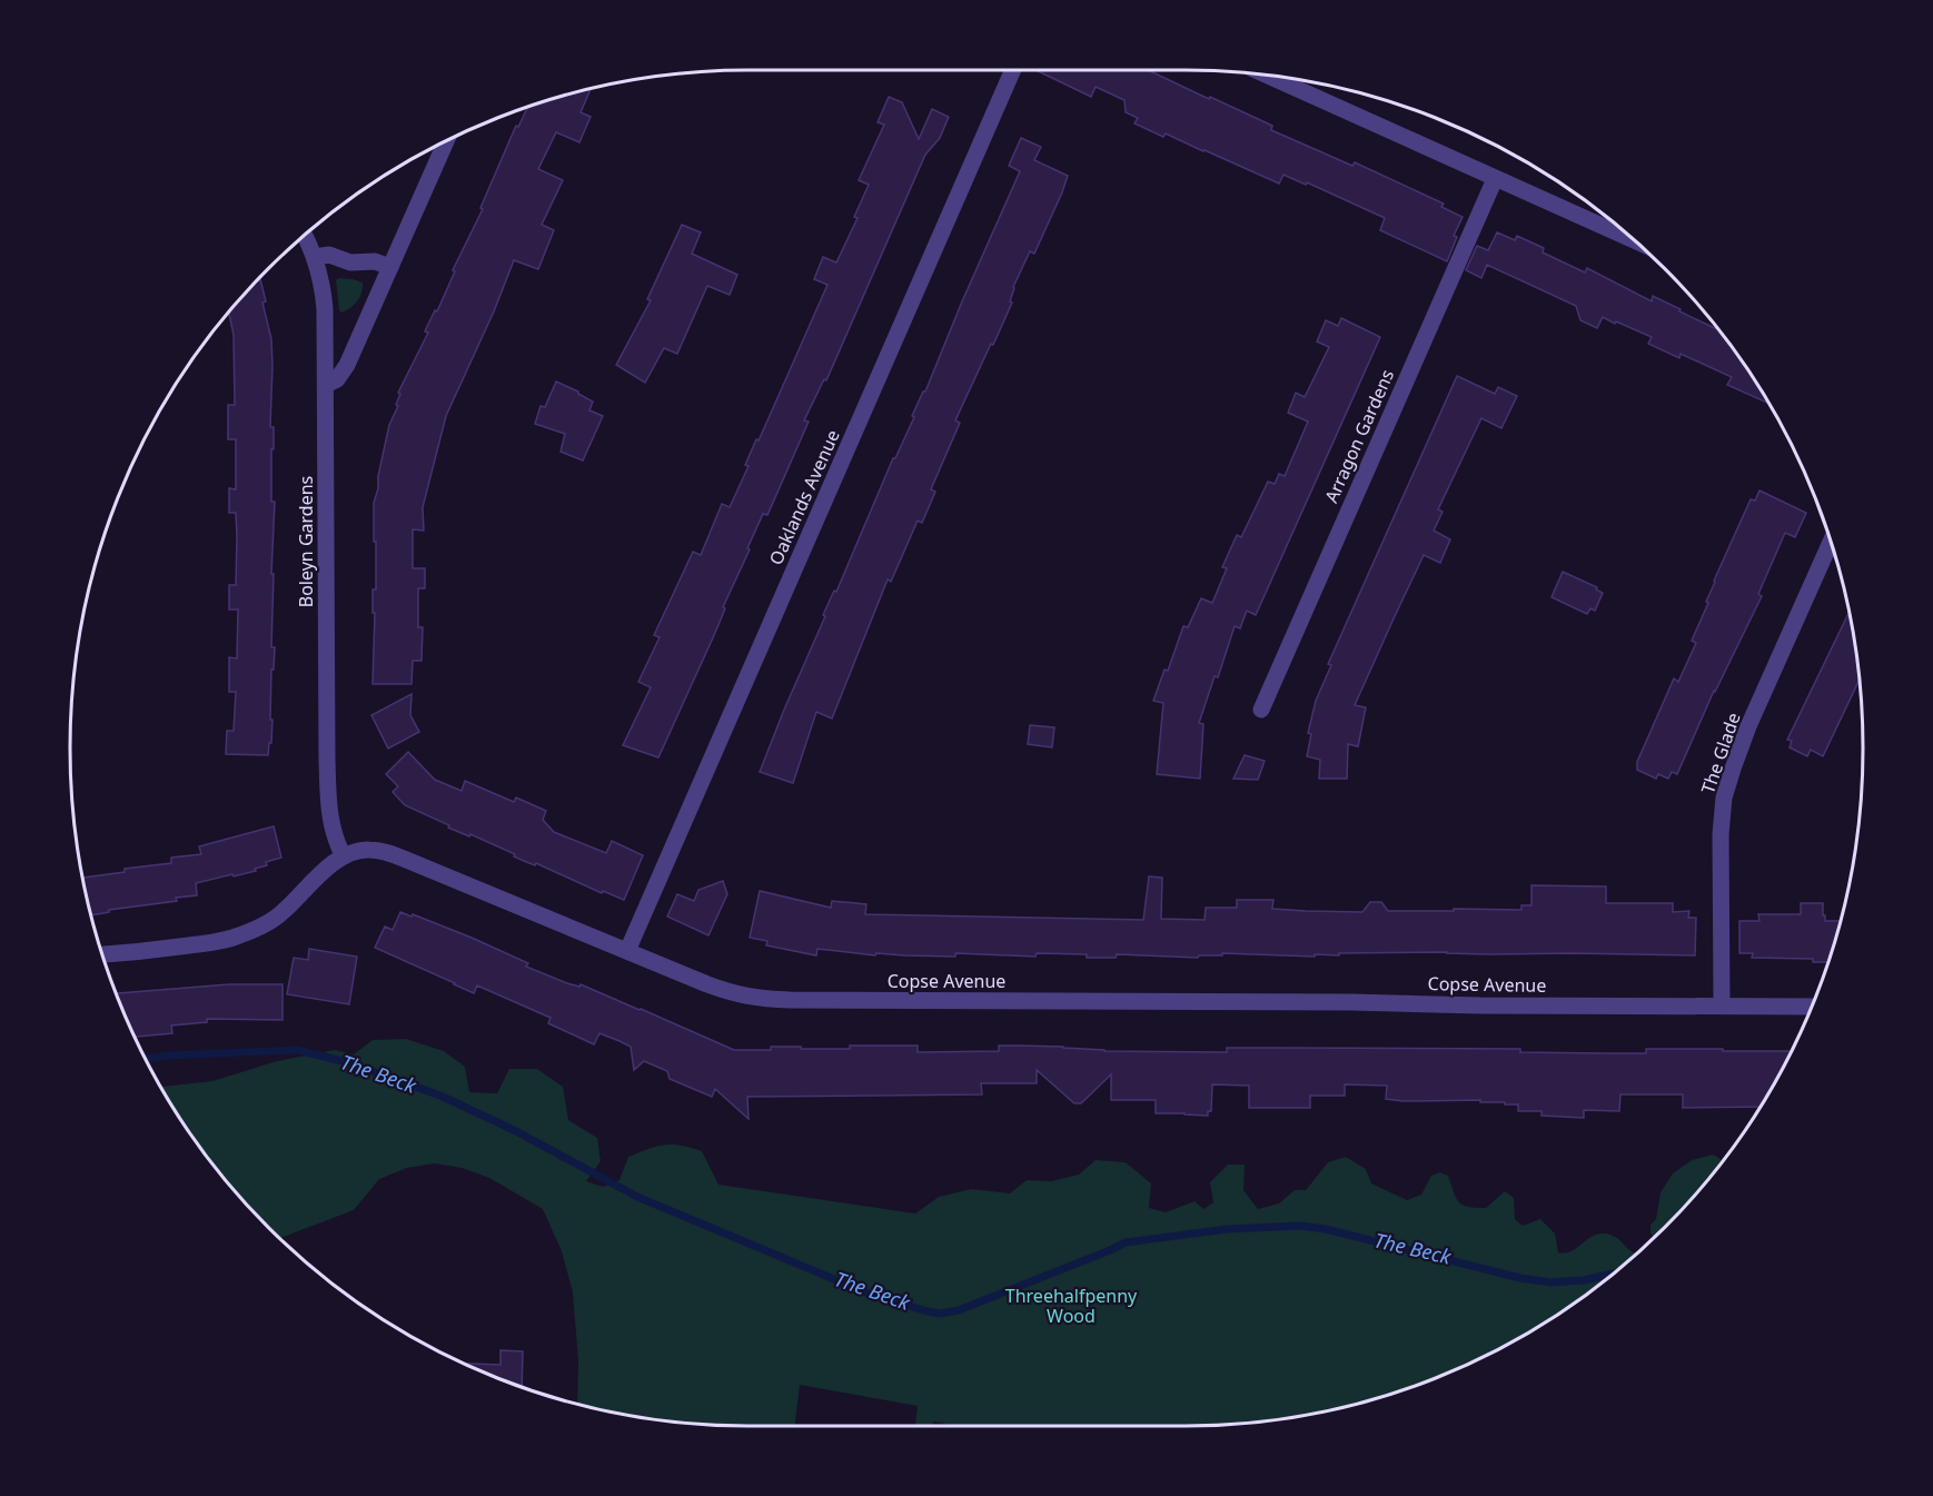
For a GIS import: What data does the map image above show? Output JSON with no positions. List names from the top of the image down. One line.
{"streets":{"street":["Arragon Gardens","Oaklands Avenue","Boleyn Gardens","The Glade","Copse Avenue"]},"crossings":[["Oaklands Avenue","Copse Avenue"],["Boleyn Gardens","Copse Avenue"],["The Glade","Copse Avenue"]],"water":["The Beck"],"parks":["Threehalfpenny Wood"]}
